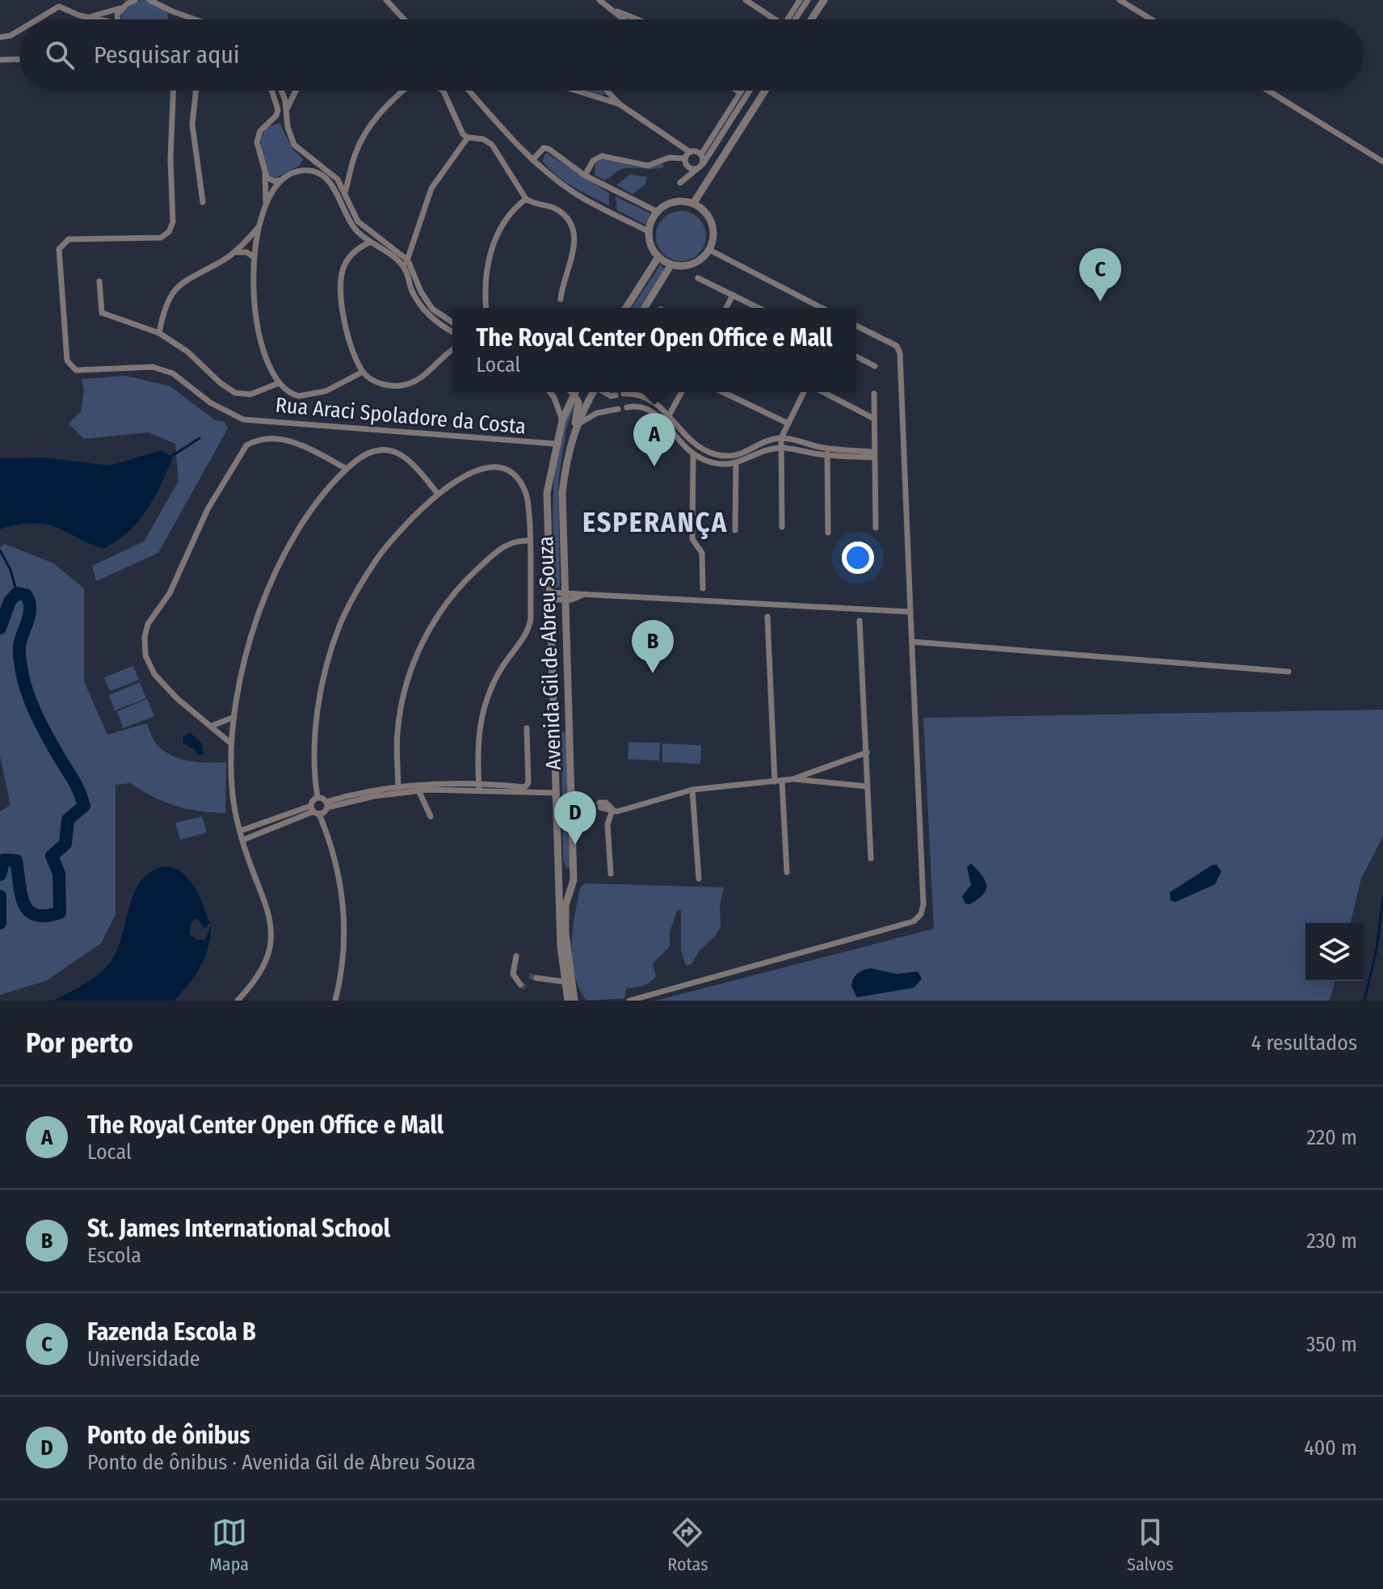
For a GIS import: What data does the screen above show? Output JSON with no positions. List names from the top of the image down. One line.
{"streets":{"street":["Rua Araci Spoladore da Costa","Avenida Gil de Abreu Souza"]},"crossings":[["Rua Araci Spoladore da Costa","Avenida Gil de Abreu Souza"]],"districts":["ESPERANÇA"],"page":{"search":"Pesquisar aqui","pins":["C","A","B","D"],"popup":["The Royal Center Open Office e Mall","Local"],"heading":["Por perto","4 resultados"],"list":[{"mark":"A","name":"The Royal Center Open Office e Mall","note":"Local","value":"220 m"},{"mark":"B","name":"St. James International School","note":"Escola","value":"230 m"},{"mark":"C","name":"Fazenda Escola B","note":"Universidade","value":"350 m"},{"mark":"D","name":"Ponto de ônibus","note":"Ponto de ônibus · Avenida Gil de Abreu Souza","value":"400 m"}],"nav":["Mapa","Rotas","Salvos"]}}
